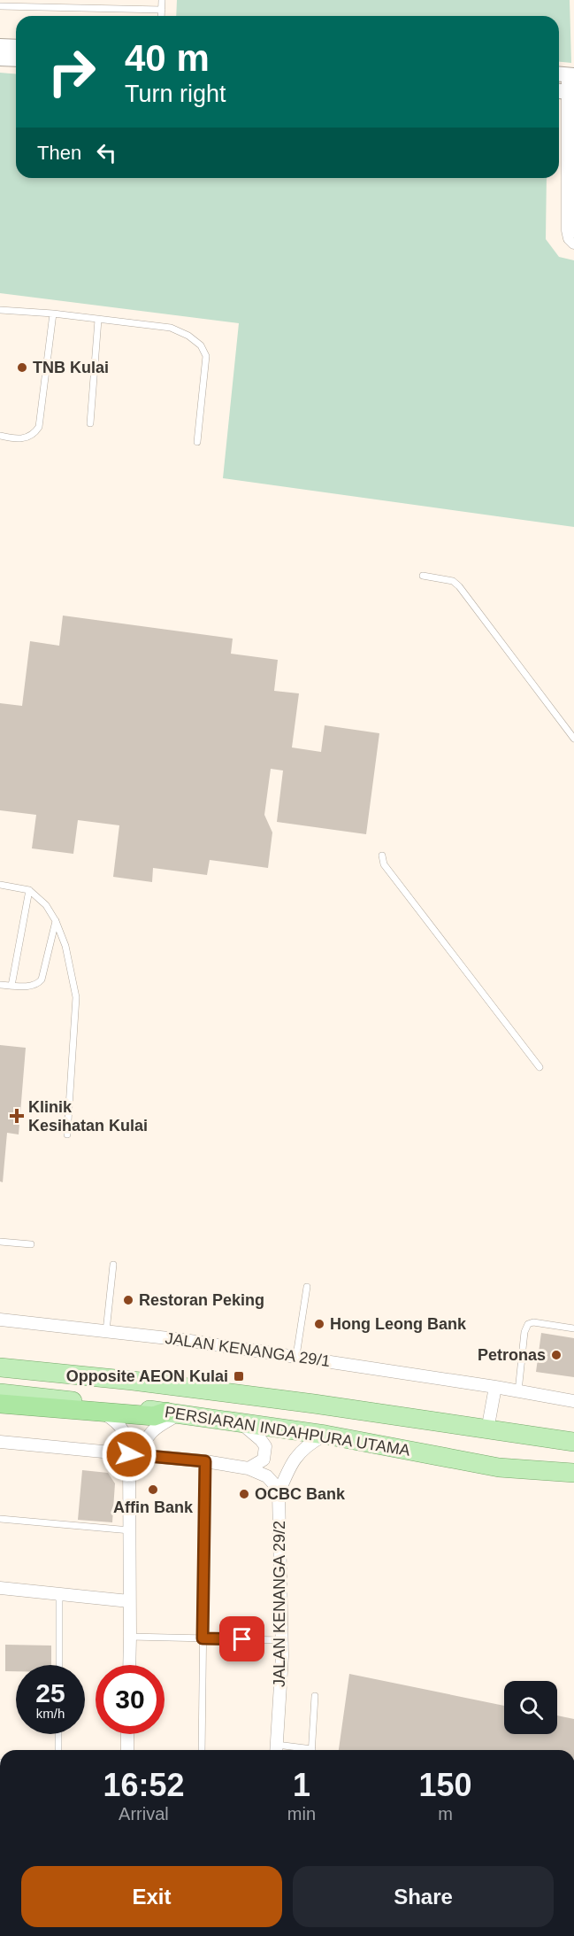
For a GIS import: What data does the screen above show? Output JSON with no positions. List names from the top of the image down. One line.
{"streets":{"main road":["PERSIARAN INDAHPURA UTAMA"],"street":["JALAN KENANGA 29/1","JALAN KENANGA 29/2"]},"places":{"other":["TNB Kulai","Restoran Peking","Hong Leong Bank","Petronas","Affin Bank","OCBC Bank"],"health":["Klinik Kesihatan Kulai"],"transit":["Opposite AEON Kulai"]},"page":{"turn":["40 m","Turn right"],"then":"Then","speed":"25 km/h","limit":"30","eta":["16:52","Arrival","1","min","150","m"],"buttons":["Exit","Share"]}}
